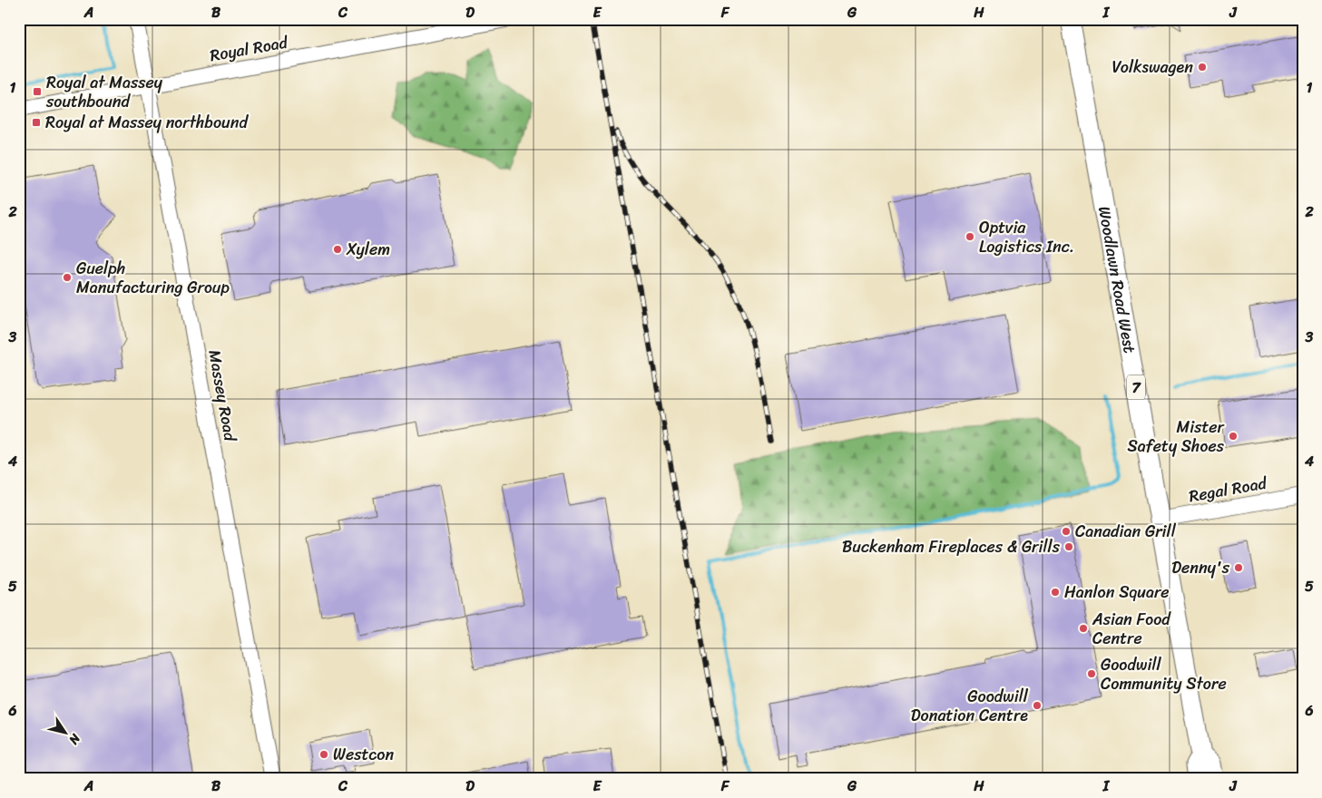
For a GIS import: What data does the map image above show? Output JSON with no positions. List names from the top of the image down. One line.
{"streets":{"main road":["Woodlawn Road West","7"],"street":["Royal Road","Massey Road","Regal Road"]},"crossings":[["Royal Road","Massey Road"],["Woodlawn Road West","Regal Road"]],"places":{"other":["Volkswagen","Optvia Logistics Inc.","Xylem","Guelph Manufacturing Group","Mister Safety Shoes","Canadian Grill","Buckenham Fireplaces & Grills","Denny's","Hanlon Square","Asian Food Centre","Goodwill Community Store","Goodwill Donation Centre","Westcon"],"transit":["Royal at Massey southbound","Royal at Massey northbound"]},"north":"bottom right","grid":{"columns":["A","B","C","D","E","F","G","H","I","J"],"rows":["1","2","3","4","5","6"]}}
